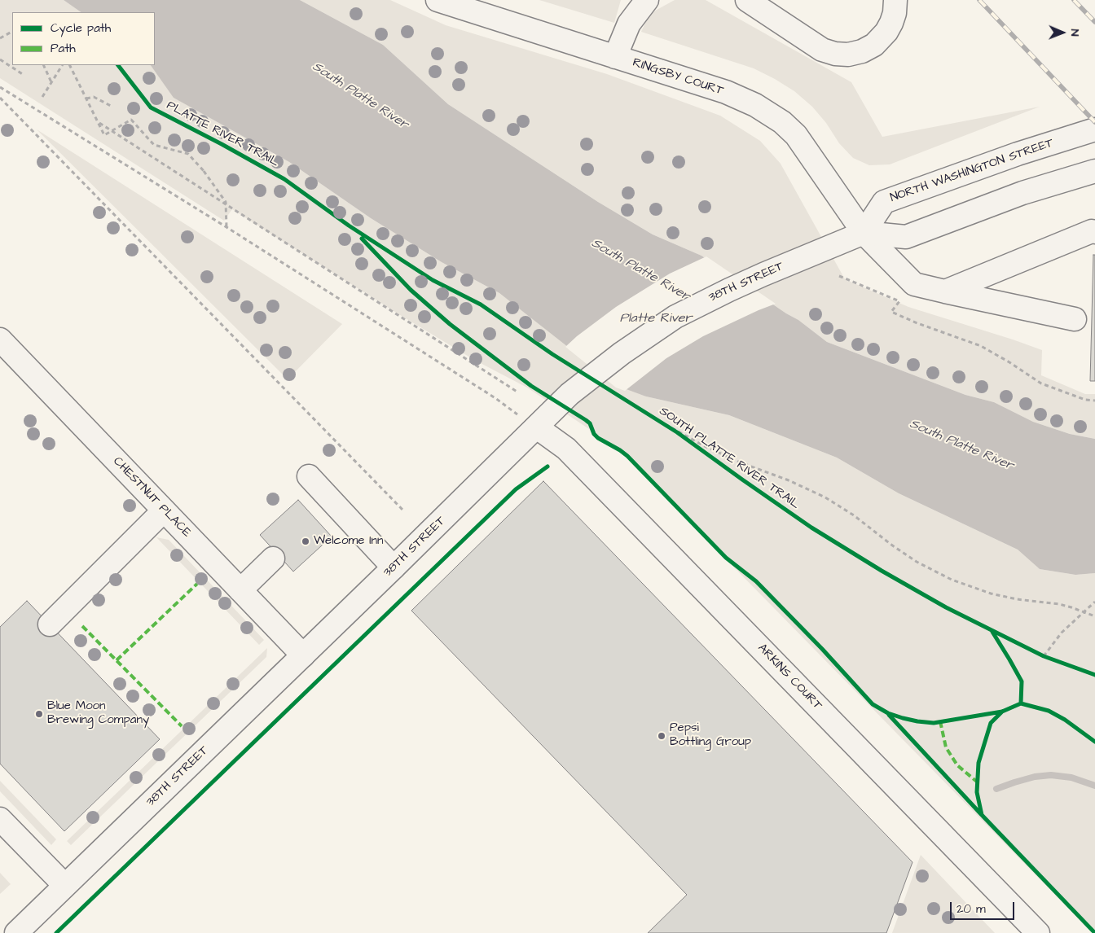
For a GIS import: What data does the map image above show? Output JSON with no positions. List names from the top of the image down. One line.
{"streets":{"street":["RINGSBY COURT","NORTH WASHINGTON STREET","38TH STREET","CHESTNUT PLACE","ARKINS COURT"],"path":["SOUTH PLATTE RIVER TRAIL"],"cycle path":["PLATTE RIVER TRAIL"]},"crossings":[["RINGSBY COURT","NORTH WASHINGTON STREET"],["RINGSBY COURT","38TH STREET"],["NORTH WASHINGTON STREET","38TH STREET"],["38TH STREET","CHESTNUT PLACE"],["38TH STREET","ARKINS COURT"]],"water":["South Platte River","Platte River"],"places":["Welcome Inn","Blue Moon Brewing Company","Pepsi Bottling Group"],"legend":["Cycle path","Path"],"scale_bar":"20 m","north":"right"}
